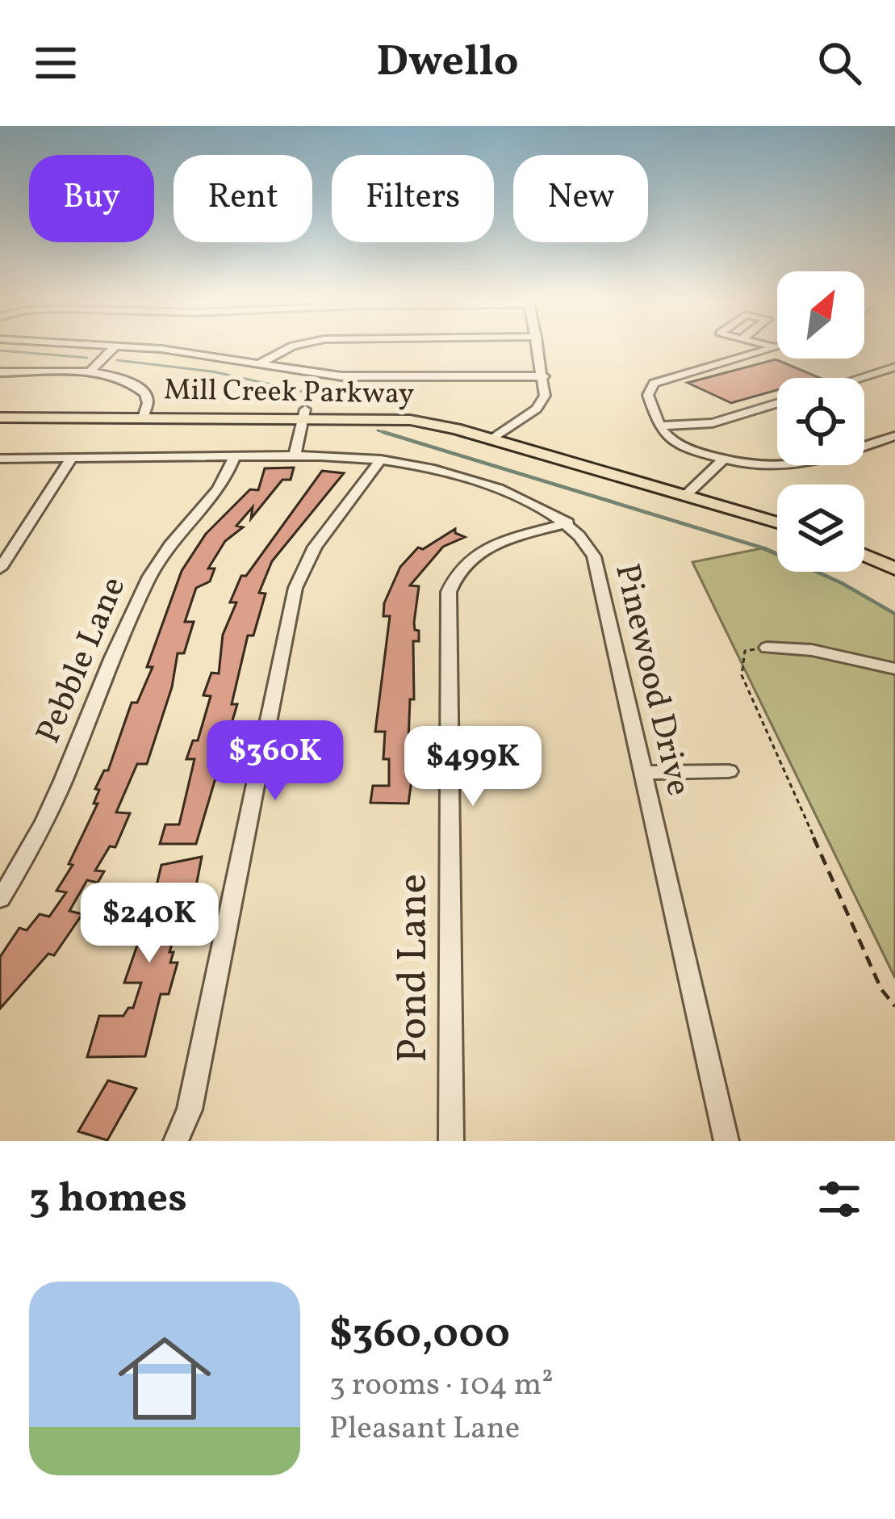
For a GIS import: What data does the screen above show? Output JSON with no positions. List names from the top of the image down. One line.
{"streets":{"main road":["Mill Creek Parkway"],"street":["Pebble Lane","Pinewood Drive","Pond Lane"]},"crossings":[["Pebble Lane","Pinewood Drive"],["Pinewood Drive","Pond Lane"]],"north":"top right","page":{"header":"Dwello","chip":["Buy","Rent","Filters","New"],"price":["$360K","$499K","$240K"],"heading":"3 homes","list":[{"name":"$360,000","note":"3 rooms · 104 m² · Pleasant Lane"}]}}
